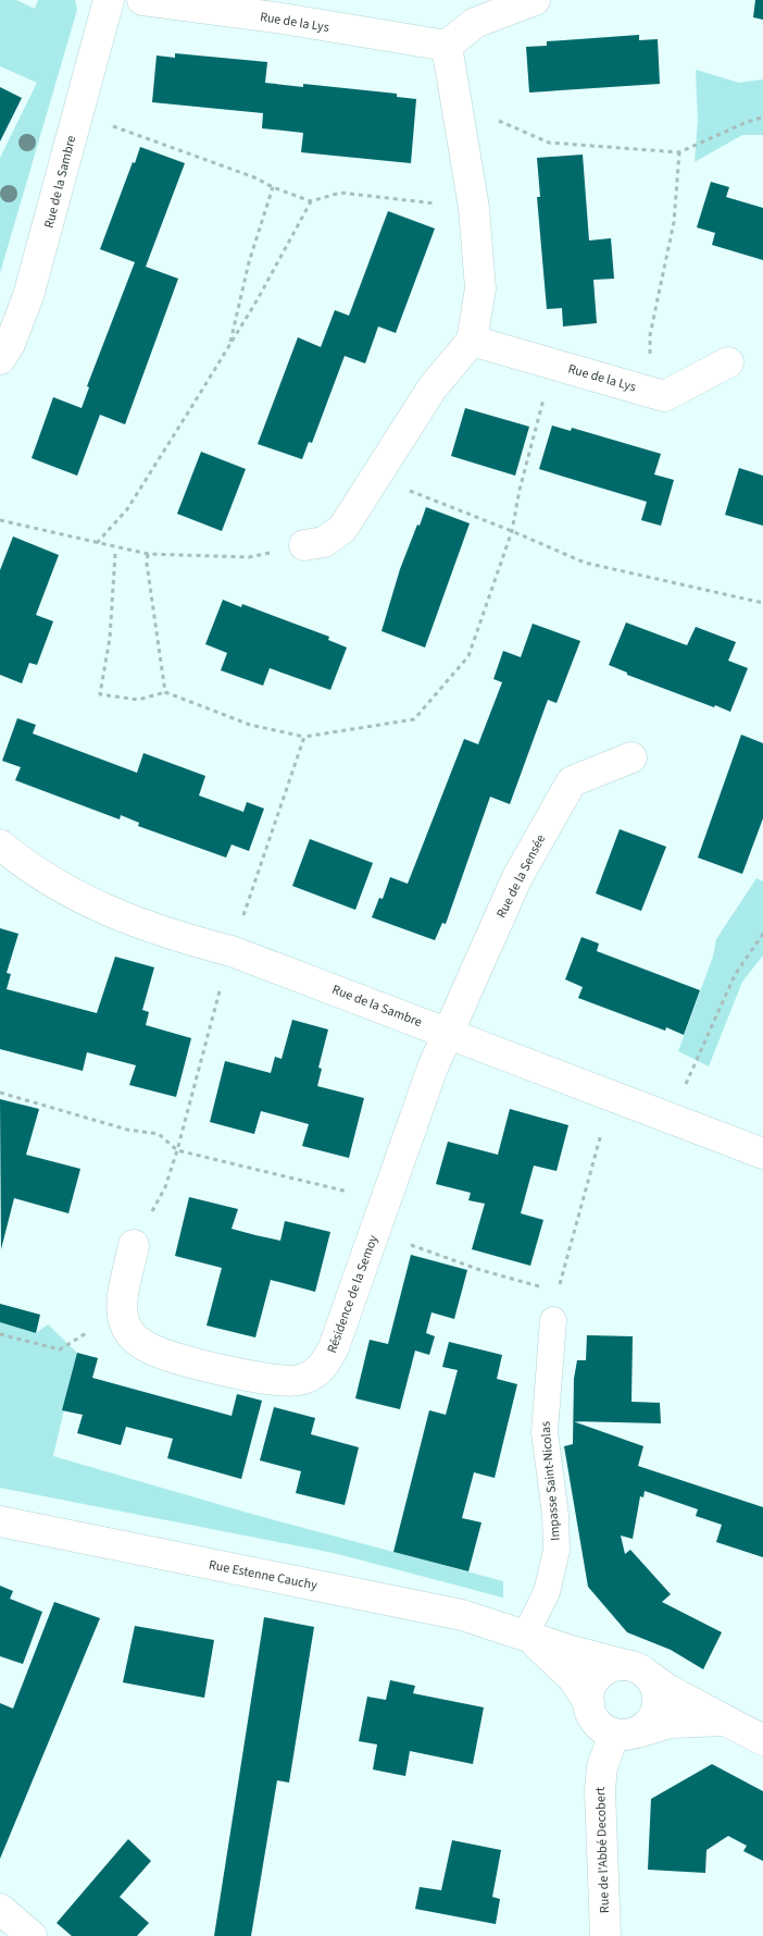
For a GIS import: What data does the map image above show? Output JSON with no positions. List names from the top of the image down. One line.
{"streets":{"street":["Rue de la Lys","Rue de la Sambre","Rue de la Sensée","Résidence de la Semoy","Rue Estenne Cauchy","Rue de l'Abbé Decobert"],"lane":["Impasse Saint-Nicolas"]},"crossings":[["Rue de la Sambre","Rue de la Sensée"],["Rue de la Sambre","Résidence de la Semoy"],["Rue de la Sensée","Résidence de la Semoy"],["Impasse Saint-Nicolas","Rue Estenne Cauchy"],["Rue Estenne Cauchy","Rue de l'Abbé Decobert"]]}
